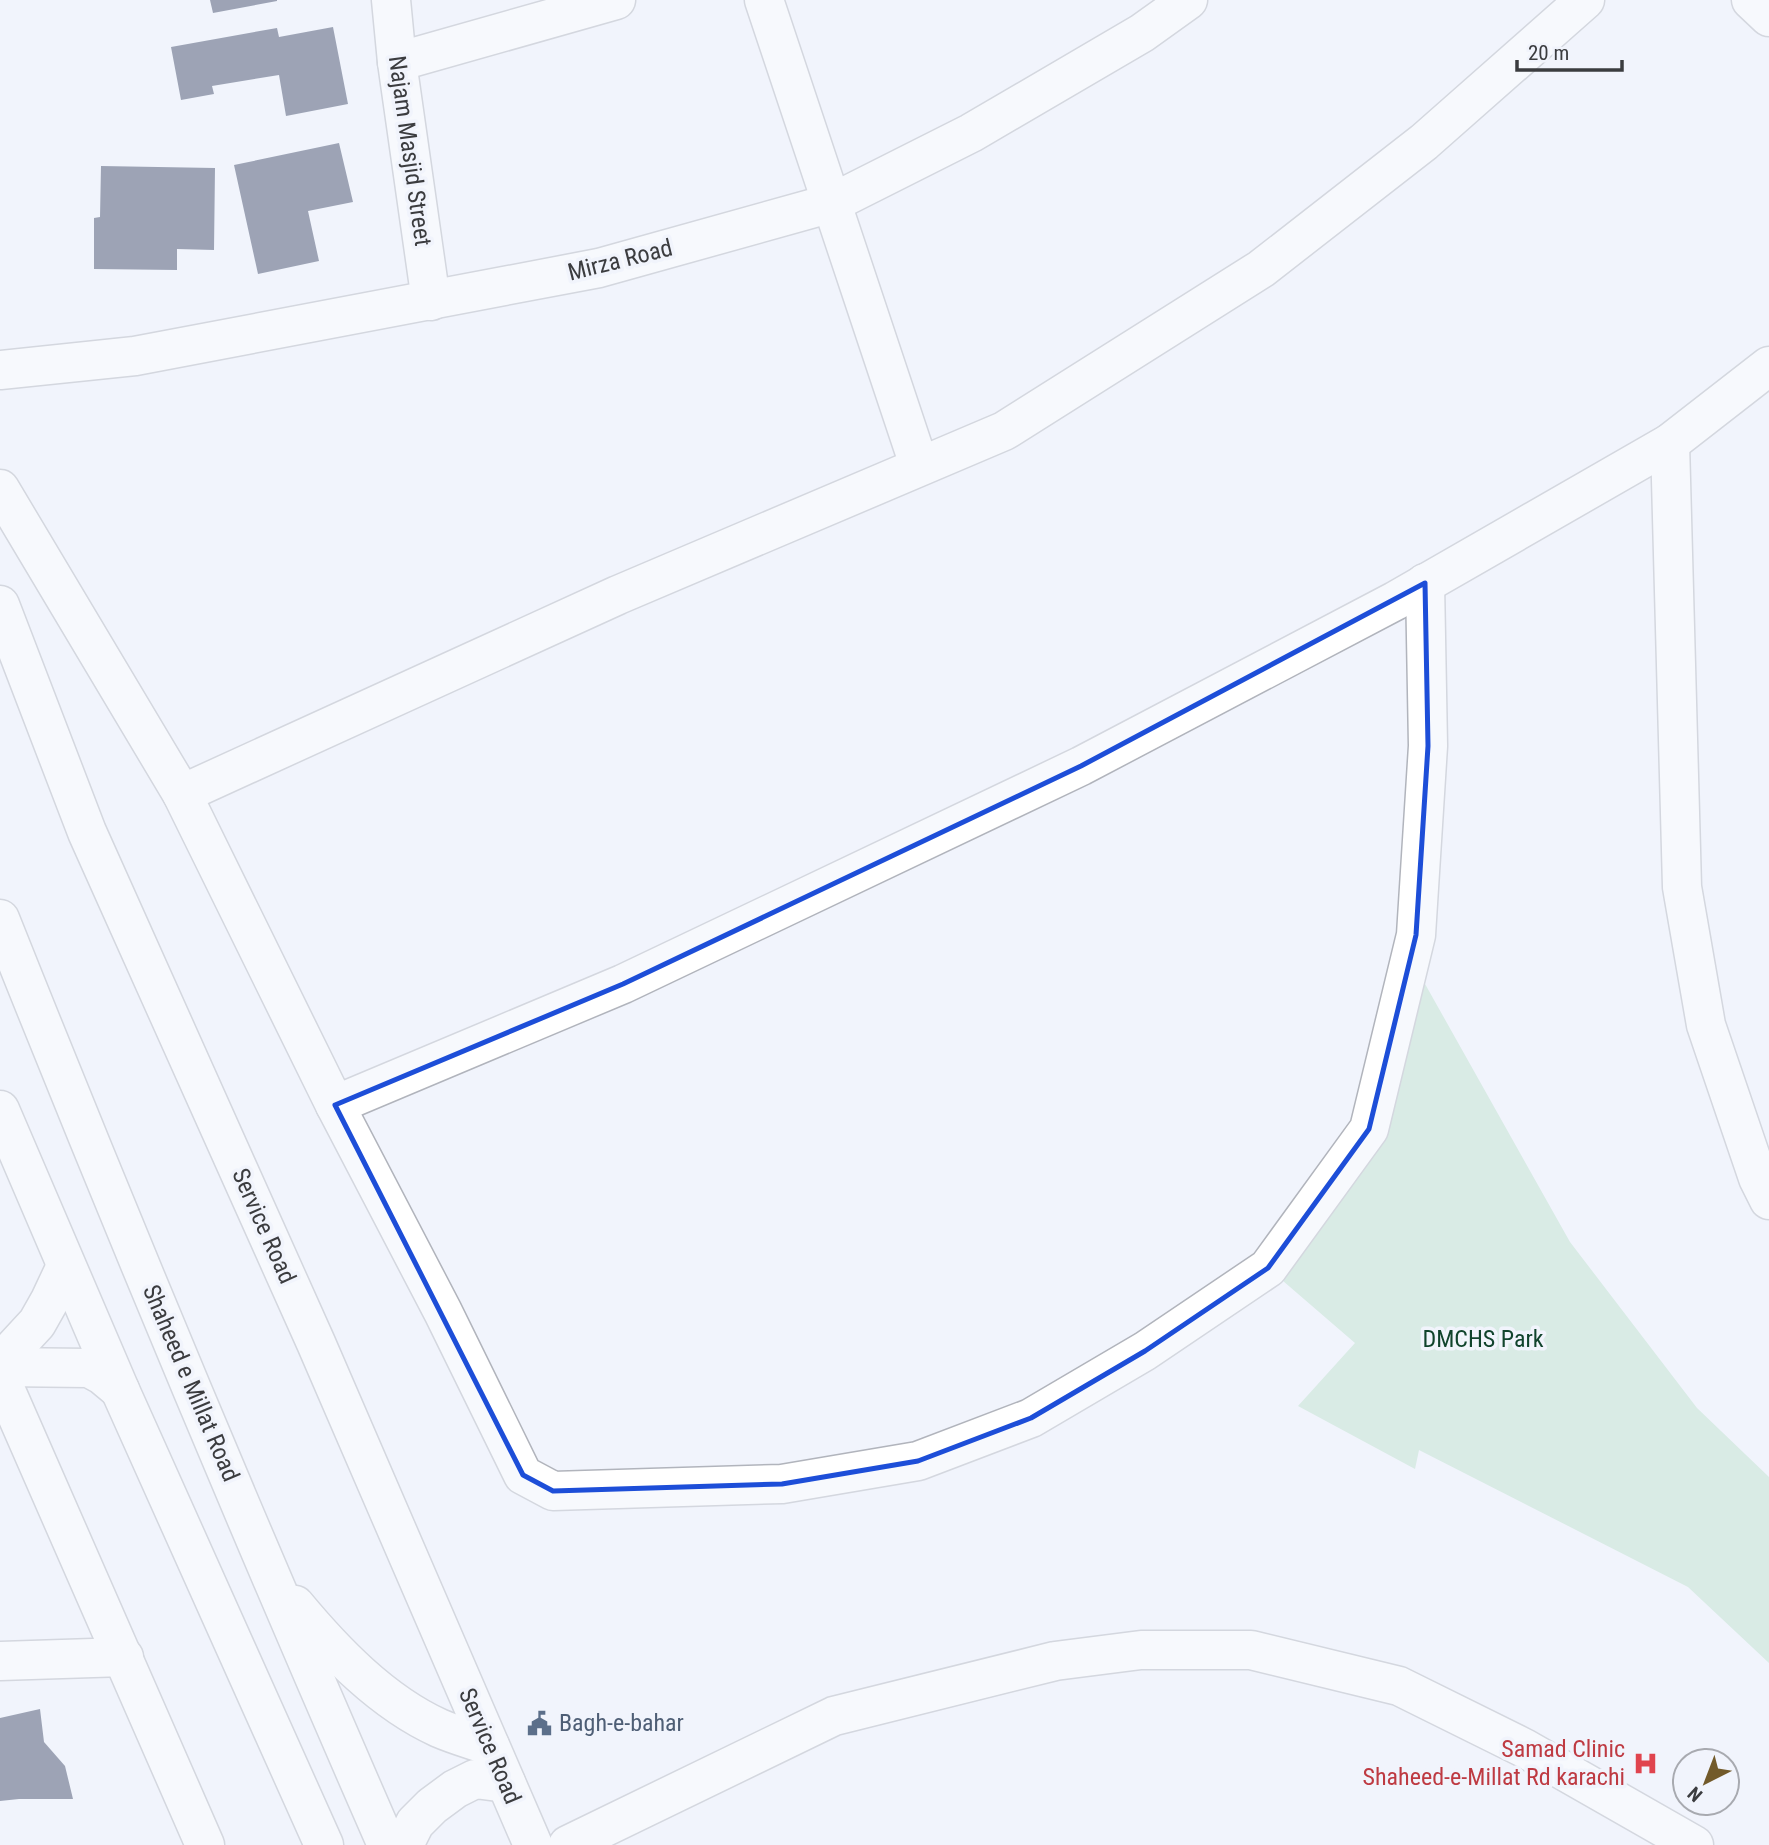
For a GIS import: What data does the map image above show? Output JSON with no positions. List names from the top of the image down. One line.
{"streets":{"street":["Najam Masjid Street","Mirza Road","Service Road","Shaheed e Millat Road"]},"crossings":[["Najam Masjid Street","Mirza Road"]],"parks":["DMCHS Park"],"places":{"public building":["Bagh-e-bahar"],"hospital":["Samad Clinic Shaheed-e-Millat Rd karachi"]},"scale_bar":"20 m","north":"bottom left"}
